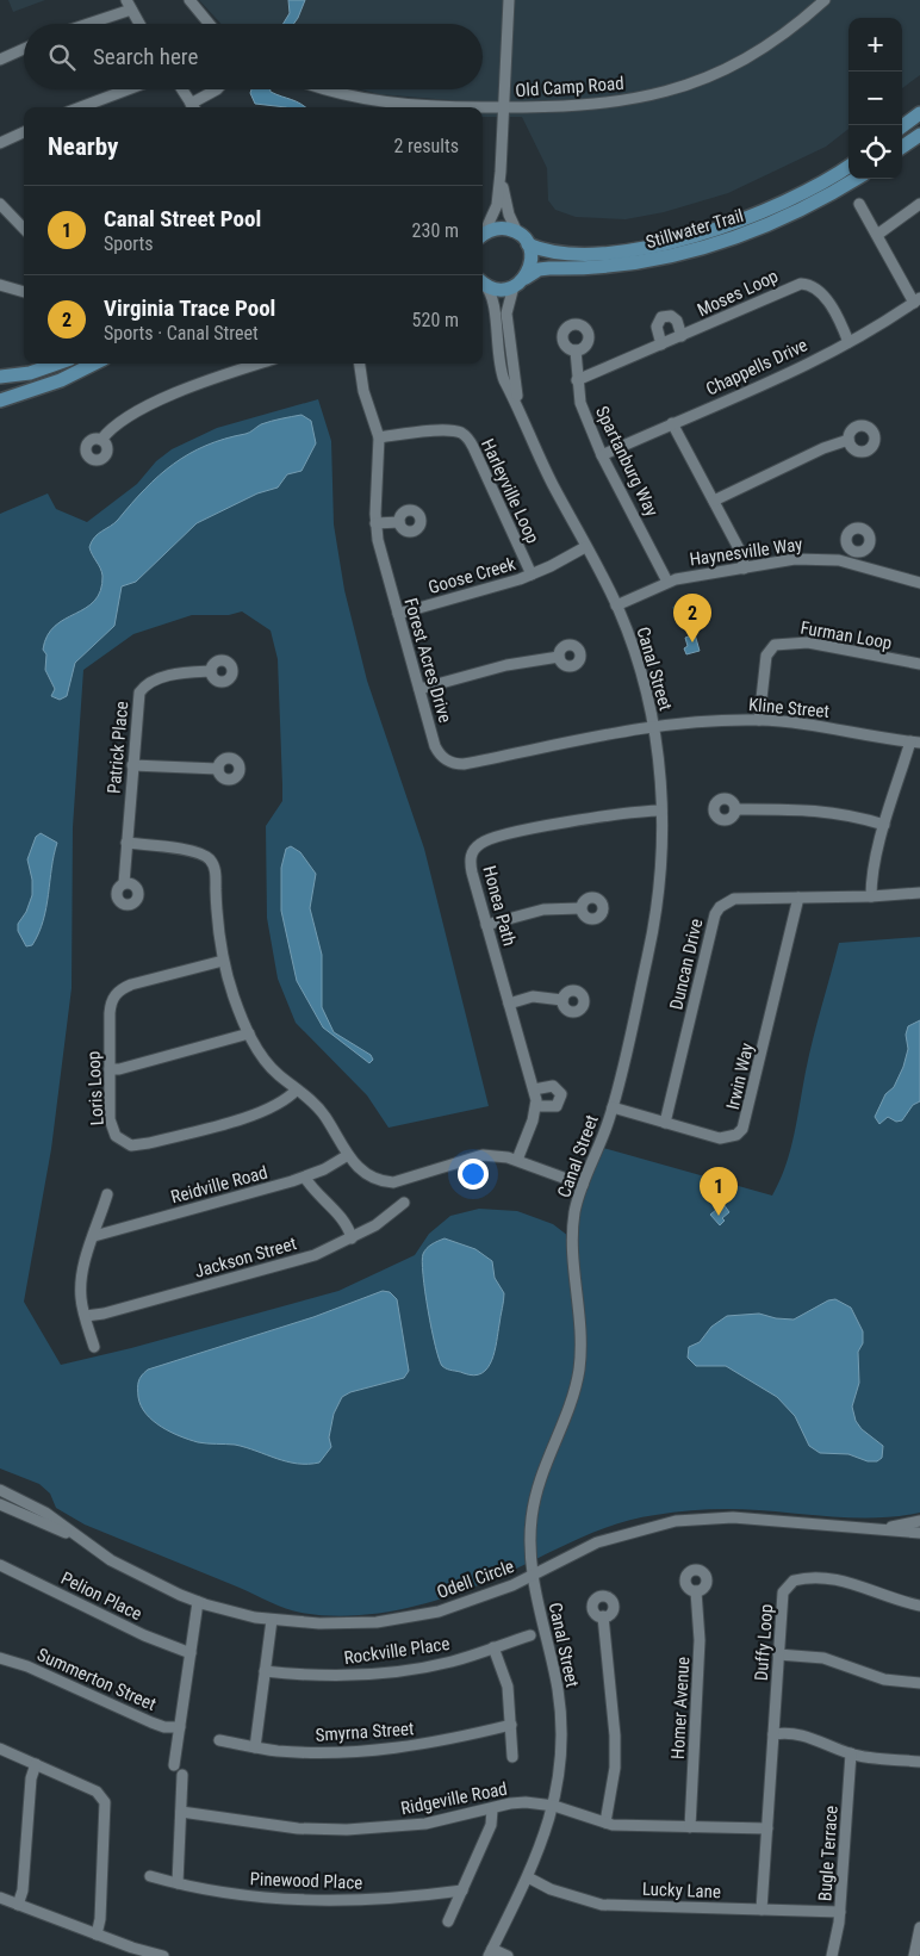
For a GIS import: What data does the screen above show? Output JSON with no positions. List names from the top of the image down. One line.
{"streets":{"main road":["Stillwater Trail"],"street":["Old Camp Road","Moses Loop","Chappells Drive","Spartanburg Way","Harleyville Loop","Haynesville Way","Goose Creek","Furman Loop","Forest Acres Drive","Canal Street","Kline Street","Patrick Place","Honea Path","Duncan Drive","Irwin Way","Loris Loop","Reidville Road","Jackson Street","Odell Circle","Pelion Place","Duffy Loop","Rockville Place","Summerton Street","Homer Avenue","Smyrna Street","Ridgeville Road","Bugle Terrace","Pinewood Place","Lucky Lane"]},"crossings":[["Stillwater Trail","Canal Street"],["Moses Loop","Chappells Drive"],["Moses Loop","Spartanburg Way"],["Chappells Drive","Spartanburg Way"],["Spartanburg Way","Haynesville Way"],["Harleyville Loop","Goose Creek"],["Harleyville Loop","Forest Acres Drive"],["Haynesville Way","Canal Street"],["Goose Creek","Forest Acres Drive"],["Goose Creek","Canal Street"],["Furman Loop","Kline Street"],["Forest Acres Drive","Canal Street"],["Forest Acres Drive","Kline Street"],["Canal Street","Kline Street"],["Canal Street","Honea Path"],["Canal Street","Irwin Way"],["Canal Street","Odell Circle"],["Canal Street","Ridgeville Road"],["Canal Street","Lucky Lane"],["Duncan Drive","Irwin Way"],["Duffy Loop","Ridgeville Road"],["Duffy Loop","Lucky Lane"],["Homer Avenue","Ridgeville Road"],["Bugle Terrace","Lucky Lane"]],"page":{"map_buttons":["+","−"],"search":"Search here","heading":["Nearby","2 results"],"list":[{"mark":"1","name":"Canal Street Pool","note":"Sports","value":"230 m"},{"mark":"2","name":"Virginia Trace Pool","note":"Sports · Canal Street","value":"520 m"}],"pins":["2","1"]}}
